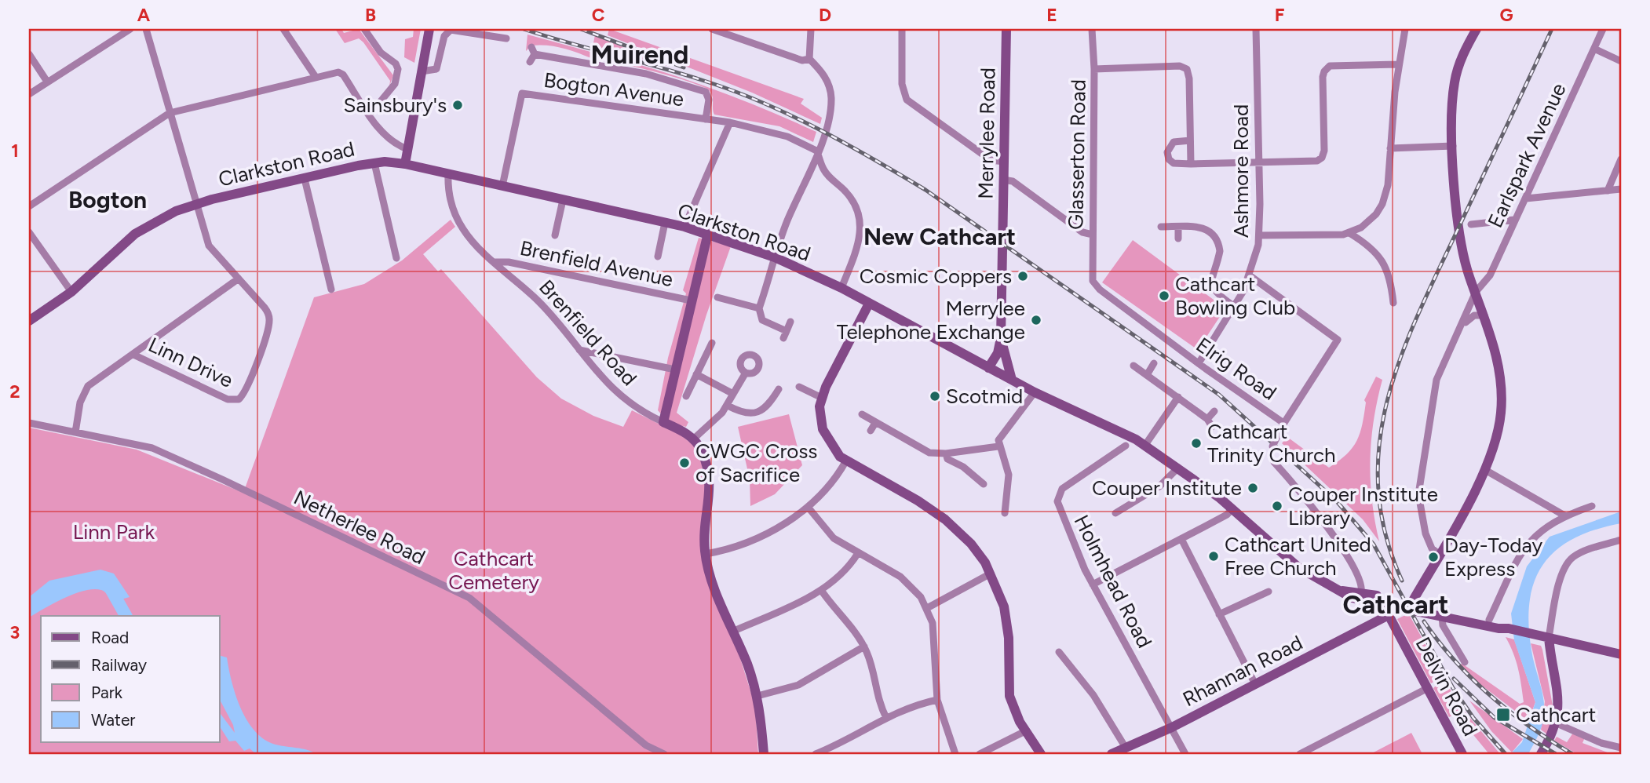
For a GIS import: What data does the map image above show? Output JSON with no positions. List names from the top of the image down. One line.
{"streets":{"main road":["Merrylee Road","Clarkston Road","Brenfield Road","Rhannan Road","Delvin Road"],"street":["Bogton Avenue","Glasserton Road","Earlspark Avenue","Ashmore Road","Brenfield Avenue","Linn Drive","Elrig Road","Netherlee Road","Holmhead Road"]},"crossings":[["Bogton Avenue","Clarkston Road"],["Merrylee Road","Clarkston Road"],["Glasserton Road","Elrig Road"],["Clarkston Road","Brenfield Road"],["Clarkston Road","Linn Drive"],["Clarkston Road","Rhannan Road"],["Clarkston Road","Delvin Road"],["Ashmore Road","Elrig Road"],["Brenfield Avenue","Brenfield Road"],["Holmhead Road","Rhannan Road"],["Rhannan Road","Delvin Road"]],"districts":["Muirend","Bogton","New Cathcart","Cathcart"],"parks":["Linn Park","Cathcart Cemetery"],"places":{"other":["Sainsbury's","Cosmic Coppers","Cathcart Bowling Club","Merrylee Telephone Exchange","Scotmid","Cathcart Trinity Church","CWGC Cross of Sacrifice","Couper Institute","Couper Institute Library","Cathcart United Free Church","Day-Today Express"],"transit":["Cathcart"]},"legend":["Road","Railway","Park","Water"],"grid":{"columns":["A","B","C","D","E","F","G"],"rows":["1","2","3"]}}
